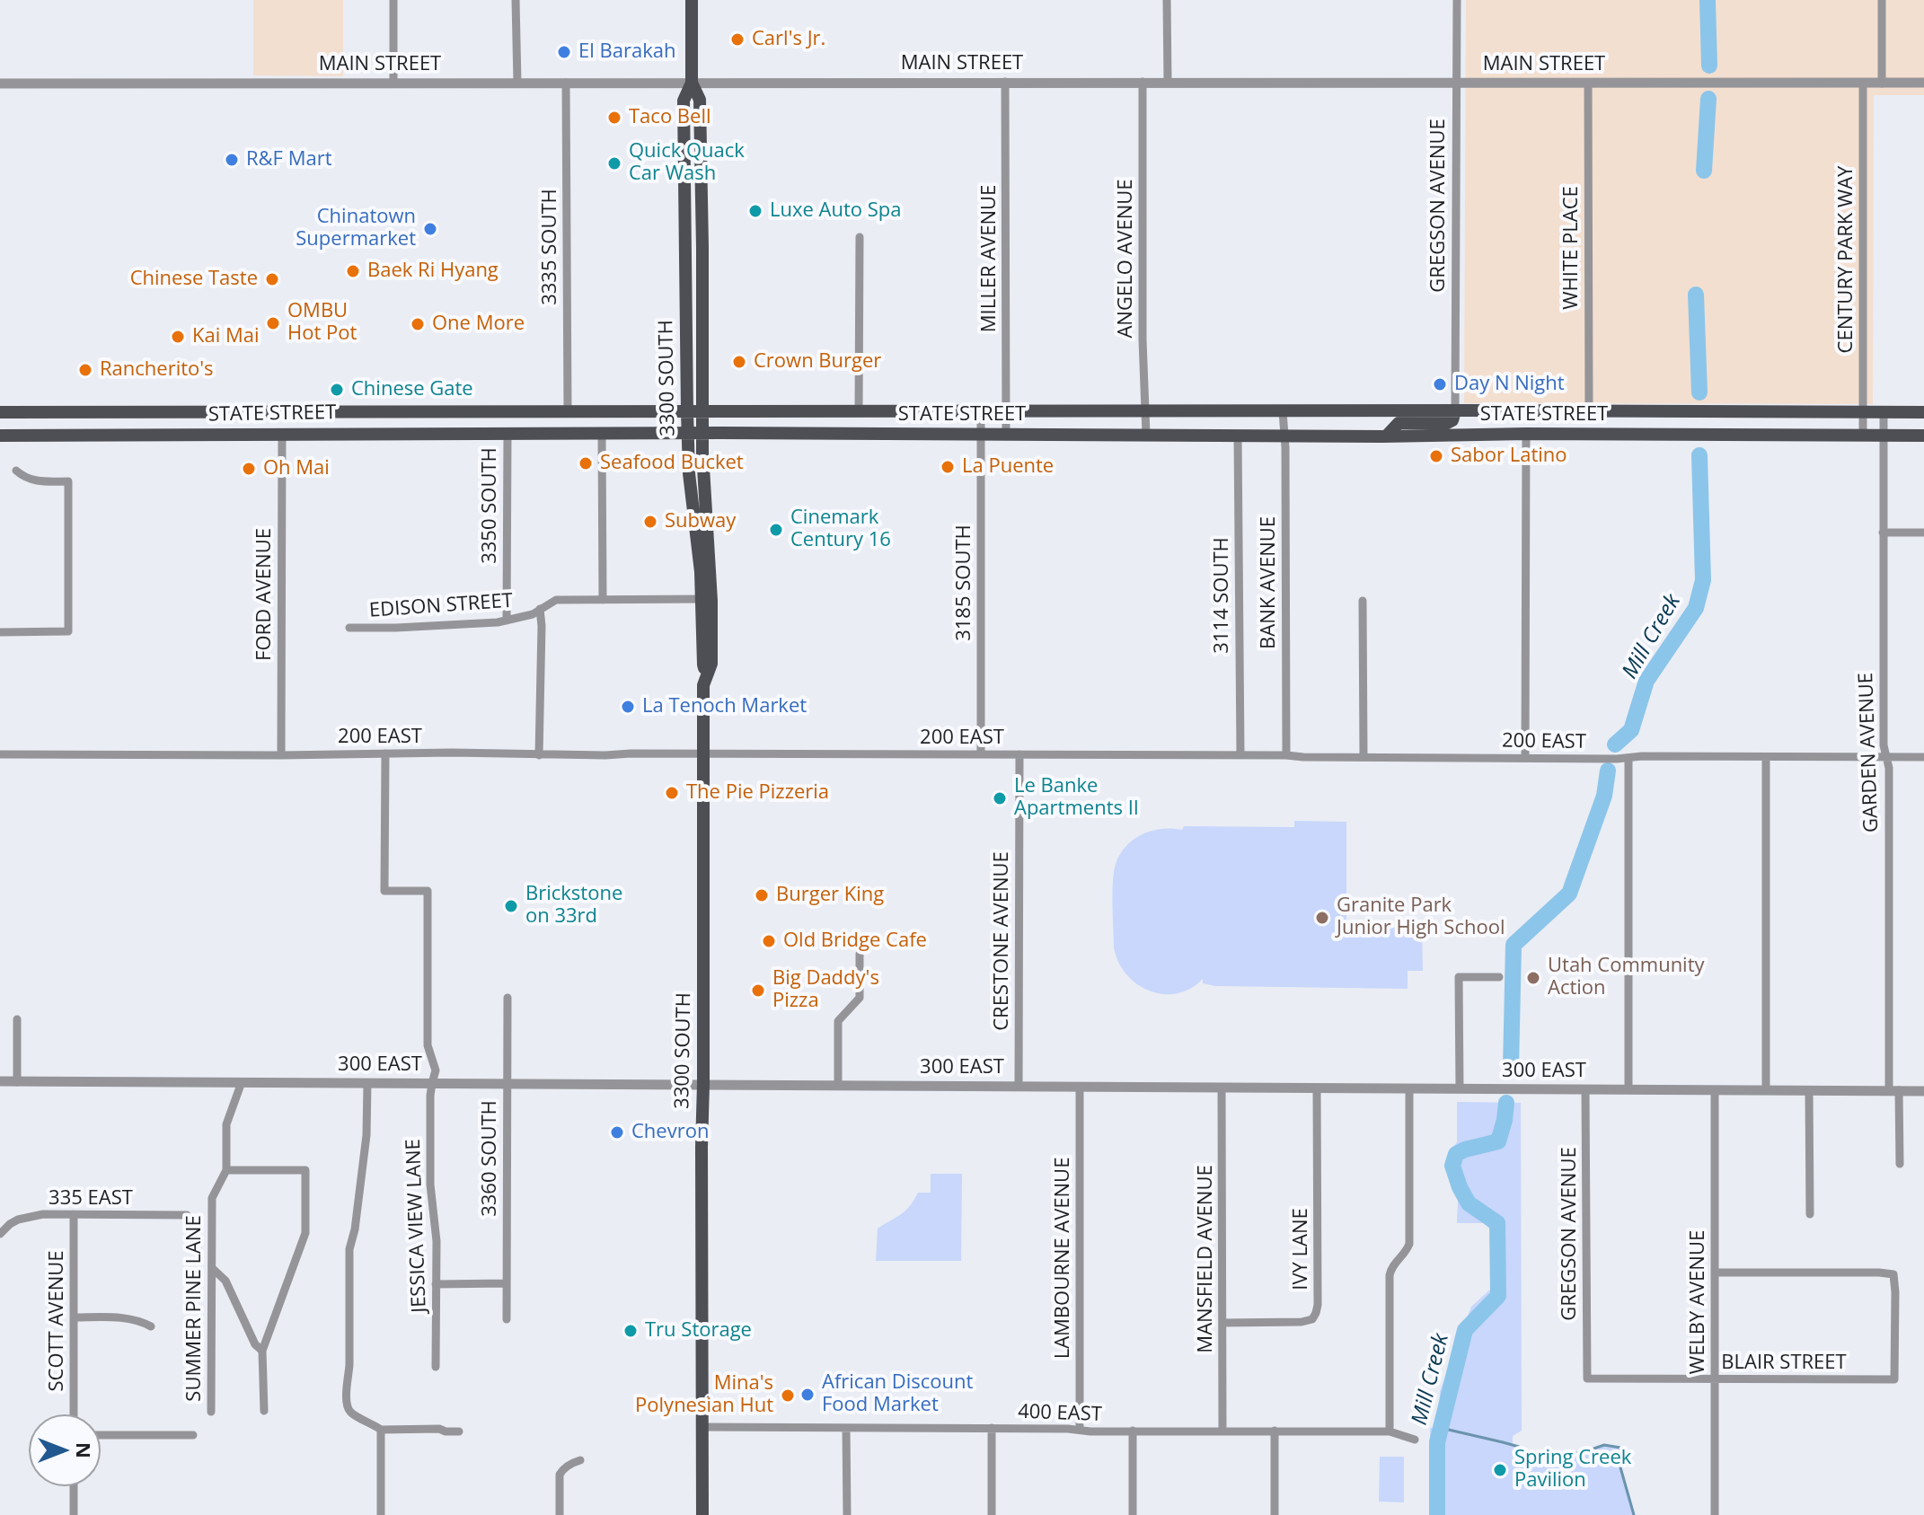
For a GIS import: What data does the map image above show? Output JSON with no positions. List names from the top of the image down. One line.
{"streets":{"main road":["3300 SOUTH","STATE STREET"],"street":["MAIN STREET","GREGSON AVENUE","3335 SOUTH","WHITE PLACE","MILLER AVENUE","ANGELO AVENUE","CENTURY PARK WAY","3350 SOUTH","3185 SOUTH","BANK AVENUE","FORD AVENUE","3114 SOUTH","EDISON STREET","200 EAST","GARDEN AVENUE","CRESTONE AVENUE","300 EAST","3360 SOUTH","335 EAST","JESSICA VIEW LANE","IVY LANE","LAMBOURNE AVENUE","MANSFIELD AVENUE","WELBY AVENUE","SUMMER PINE LANE","SCOTT AVENUE","BLAIR STREET","400 EAST"]},"crossings":[["MAIN STREET","GREGSON AVENUE"],["MAIN STREET","3335 SOUTH"],["MAIN STREET","WHITE PLACE"],["MAIN STREET","MILLER AVENUE"],["MAIN STREET","ANGELO AVENUE"],["MAIN STREET","CENTURY PARK WAY"],["MAIN STREET","3300 SOUTH"],["GREGSON AVENUE","STATE STREET"],["GREGSON AVENUE","300 EAST"],["GREGSON AVENUE","BLAIR STREET"],["3335 SOUTH","STATE STREET"],["WHITE PLACE","STATE STREET"],["MILLER AVENUE","STATE STREET"],["ANGELO AVENUE","STATE STREET"],["CENTURY PARK WAY","STATE STREET"],["3300 SOUTH","STATE STREET"],["3300 SOUTH","EDISON STREET"],["3300 SOUTH","200 EAST"],["3300 SOUTH","300 EAST"],["3300 SOUTH","400 EAST"],["STATE STREET","3350 SOUTH"],["STATE STREET","3185 SOUTH"],["STATE STREET","BANK AVENUE"],["STATE STREET","FORD AVENUE"],["STATE STREET","3114 SOUTH"],["STATE STREET","GARDEN AVENUE"],["3350 SOUTH","EDISON STREET"],["3185 SOUTH","200 EAST"],["BANK AVENUE","200 EAST"],["FORD AVENUE","200 EAST"],["3114 SOUTH","200 EAST"],["200 EAST","GARDEN AVENUE"],["200 EAST","CRESTONE AVENUE"],["200 EAST","JESSICA VIEW LANE"],["GARDEN AVENUE","300 EAST"],["CRESTONE AVENUE","300 EAST"],["300 EAST","3360 SOUTH"],["300 EAST","JESSICA VIEW LANE"],["300 EAST","IVY LANE"],["300 EAST","LAMBOURNE AVENUE"],["300 EAST","MANSFIELD AVENUE"],["300 EAST","WELBY AVENUE"],["300 EAST","SUMMER PINE LANE"],["335 EAST","SCOTT AVENUE"],["IVY LANE","MANSFIELD AVENUE"],["LAMBOURNE AVENUE","400 EAST"],["MANSFIELD AVENUE","400 EAST"],["WELBY AVENUE","BLAIR STREET"]],"water":["Mill Creek"],"places":["Carl's Jr.","El Barakah","Taco Bell","R&F Mart","Quick Quack Car Wash","Luxe Auto Spa","Chinatown Supermarket","Baek Ri Hyang","Chinese Taste","OMBU Hot Pot","One More","Kai Mai","Crown Burger","Rancherito's","Day N Night","Chinese Gate","Sabor Latino","Seafood Bucket","La Puente","Oh Mai","Subway","Cinemark Century 16","La Tenoch Market","The Pie Pizzeria","Le Banke Apartments II","Burger King","Brickstone on 33rd","Granite Park Junior High School","Old Bridge Cafe","Utah Community Action","Big Daddy's Pizza","Chevron","Tru Storage","African Discount Food Market","Mina's Polynesian Hut","Spring Creek Pavilion"],"north":"right"}
